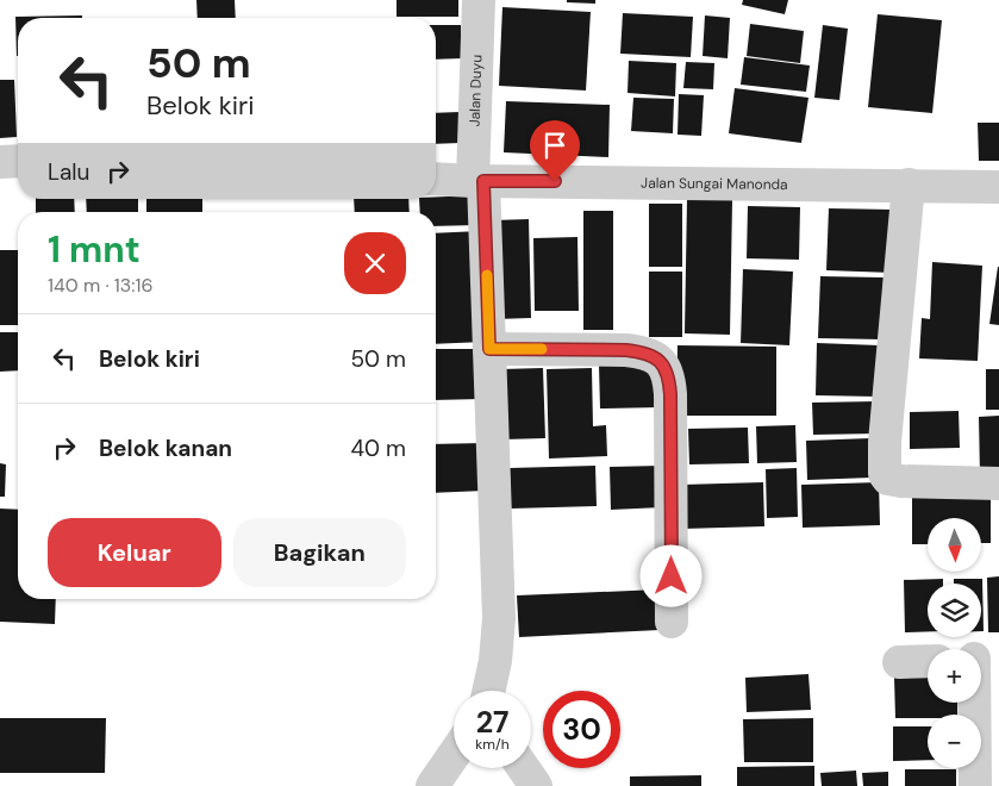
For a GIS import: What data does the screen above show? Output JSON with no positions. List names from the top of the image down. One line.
{"streets":{"street":["Jalan Duyu","Jalan Sungai Manonda"]},"crossings":[["Jalan Duyu","Jalan Sungai Manonda"]],"north":"bottom","page":{"turn":["50 m","Belok kiri"],"then":"Lalu","heading":["1 mnt","140 m · 13:16"],"list":[{"name":"Belok kiri","value":"50 m"},{"name":"Belok kanan","value":"40 m"}],"buttons":["Keluar","Bagikan"],"map_buttons":["+","−"],"speed":"27 km/h","limit":"30"}}
